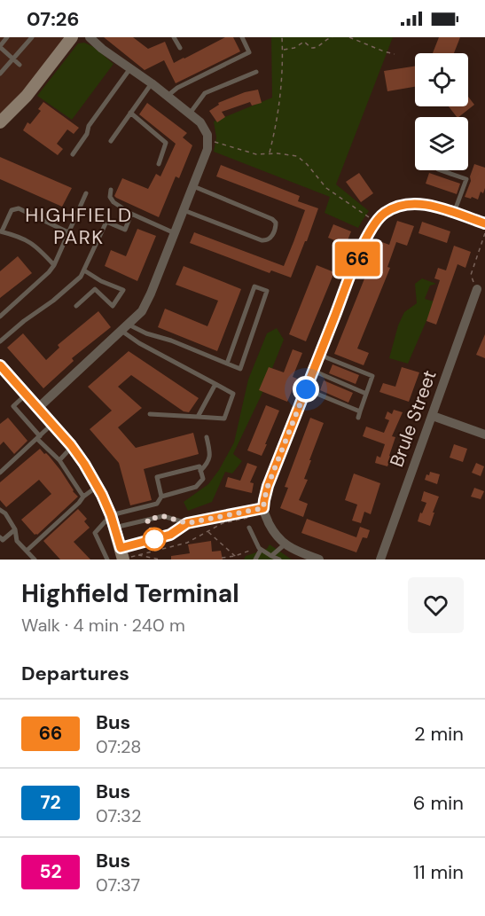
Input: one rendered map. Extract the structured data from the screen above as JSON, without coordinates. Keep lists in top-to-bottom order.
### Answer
{
  "streets": {
    "street": ["Brule Street"]
  },
  "districts": ["HIGHFIELD PARK"],
  "lines": ["bus line 66"],
  "page": {
    "status": "07:26",
    "on_map": "66",
    "heading": [
      ["Highfield Terminal", "Walk · 4 min · 240 m"],
      "Departures"
    ],
    "list": [
      {
        "mark": "66",
        "name": "Bus",
        "note": "07:28",
        "value": "2 min"
      },
      {
        "mark": "72",
        "name": "Bus",
        "note": "07:32",
        "value": "6 min"
      },
      {
        "mark": "52",
        "name": "Bus",
        "note": "07:37",
        "value": "11 min"
      }
    ]
  }
}
